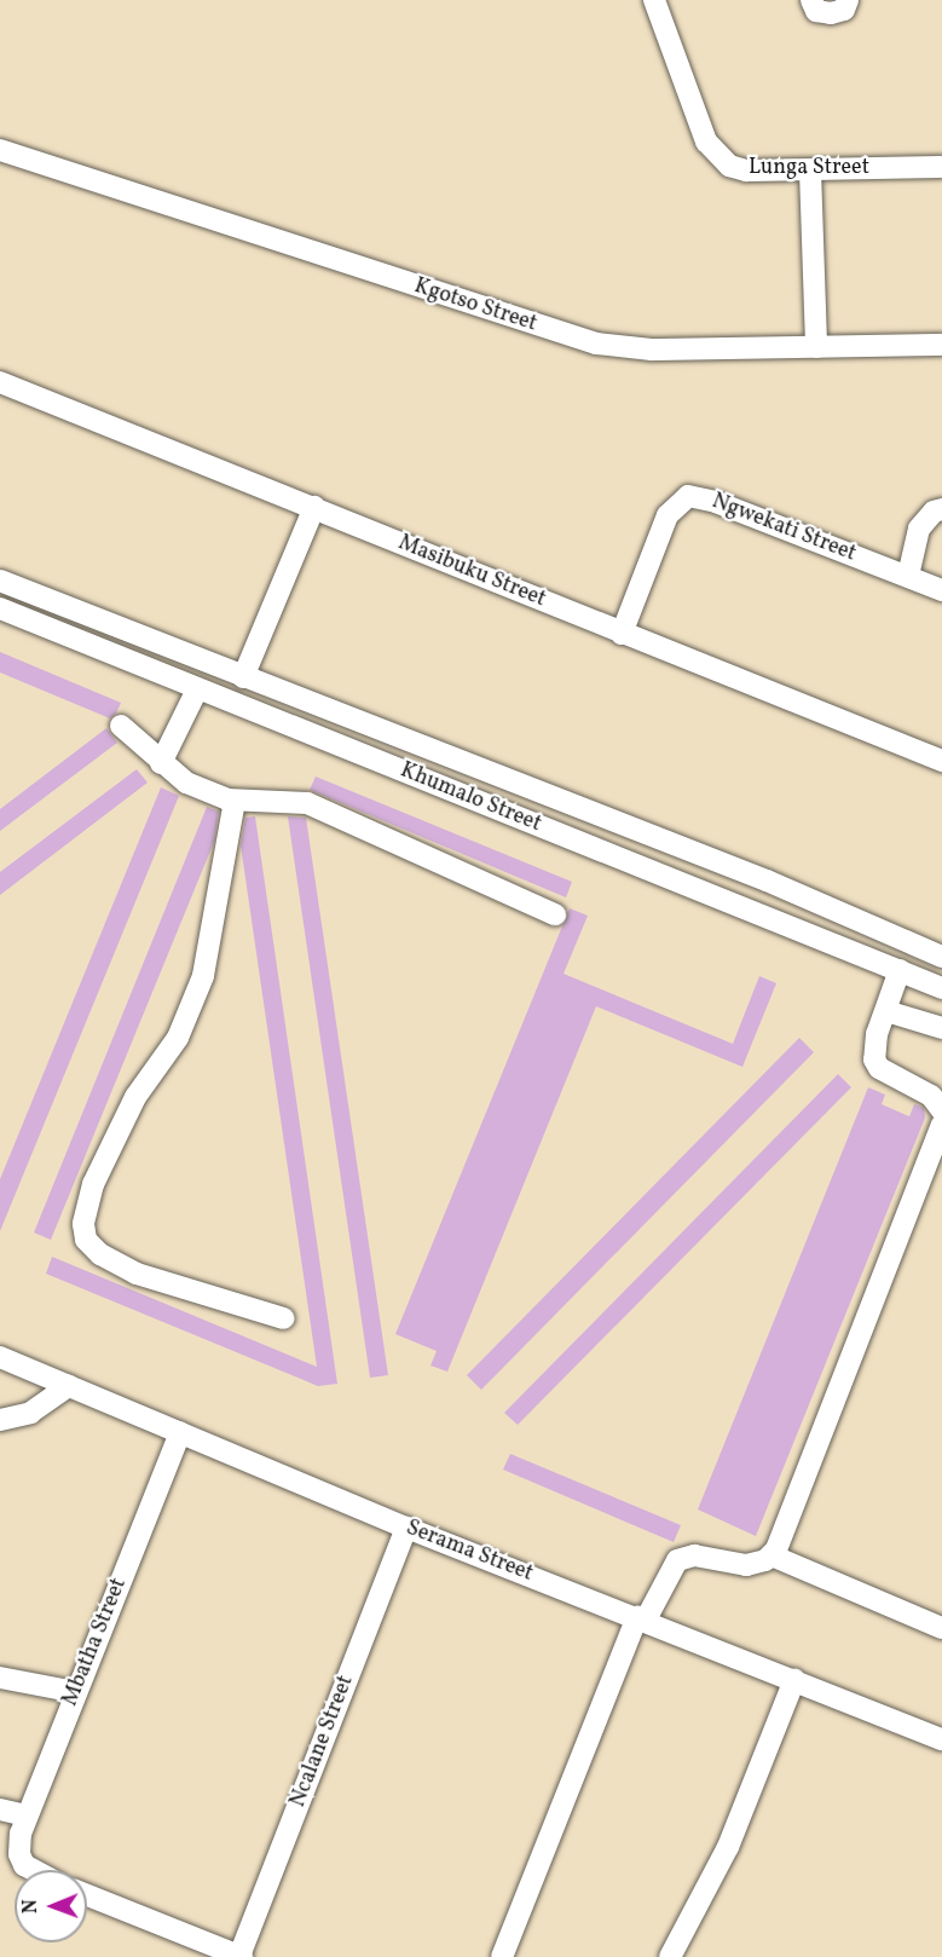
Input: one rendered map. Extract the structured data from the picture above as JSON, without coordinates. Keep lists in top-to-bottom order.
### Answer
{
  "streets": {
    "street": [
      "Lunga Street",
      "Kgotso Street",
      "Ngwekati Street",
      "Masibuku Street",
      "Khumalo Street",
      "Serama Street",
      "Mbatha Street",
      "Ncalane Street"
    ]
  },
  "crossings": [
    ["Ngwekati Street", "Masibuku Street"],
    ["Serama Street", "Mbatha Street"],
    ["Serama Street", "Ncalane Street"]
  ],
  "north": "left"
}
